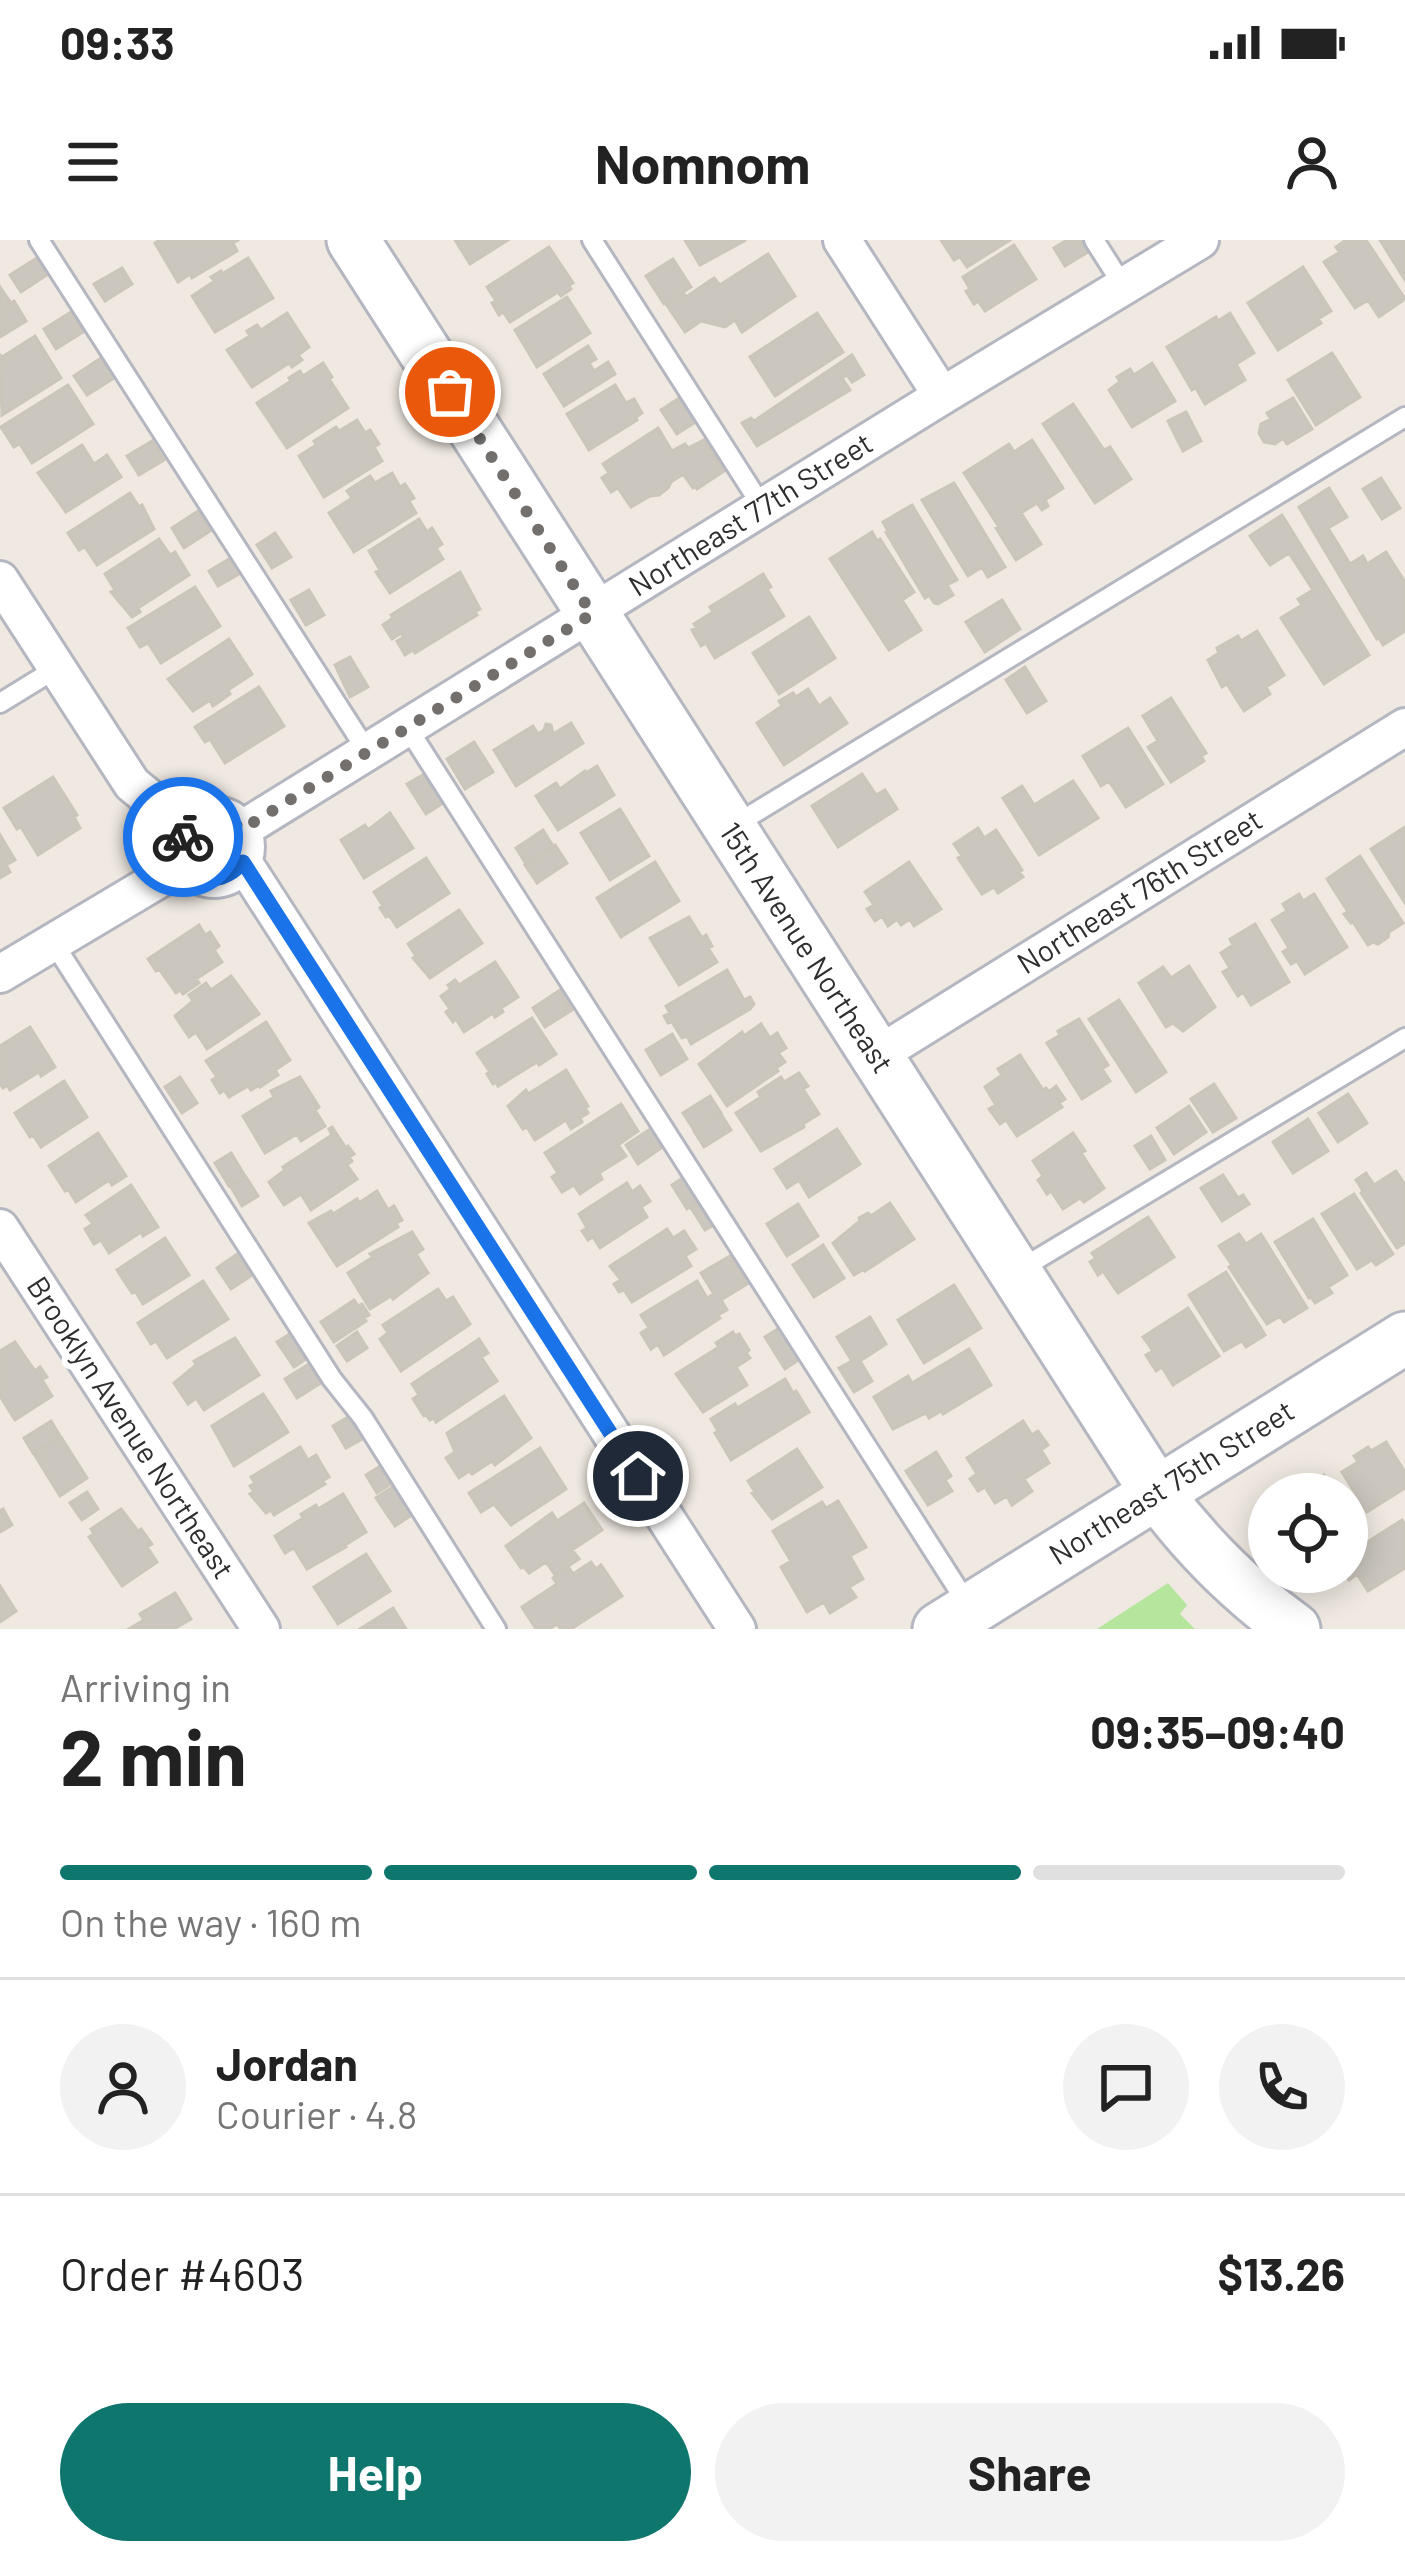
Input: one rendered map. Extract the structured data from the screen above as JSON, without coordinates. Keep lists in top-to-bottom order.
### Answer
{
  "streets": {
    "main road": ["15th Avenue Northeast", "Northeast 75th Street"],
    "street": ["Northeast 77th Street", "Northeast 76th Street", "Brooklyn Avenue Northeast"]
  },
  "crossings": [
    ["Northeast 77th Street", "15th Avenue Northeast"],
    ["Northeast 76th Street", "15th Avenue Northeast"],
    ["15th Avenue Northeast", "Northeast 75th Street"]
  ],
  "page": {
    "status": "09:33",
    "header": "Nomnom",
    "heading": ["2 min", "Arriving in", "09:35–09:40"],
    "panel": [
      "Jordan",
      "Courier · 4.8",
      "Order #4603",
      "$13.26"
    ],
    "bar": "On the way · 160 m",
    "buttons": ["Help", "Share"]
  }
}
